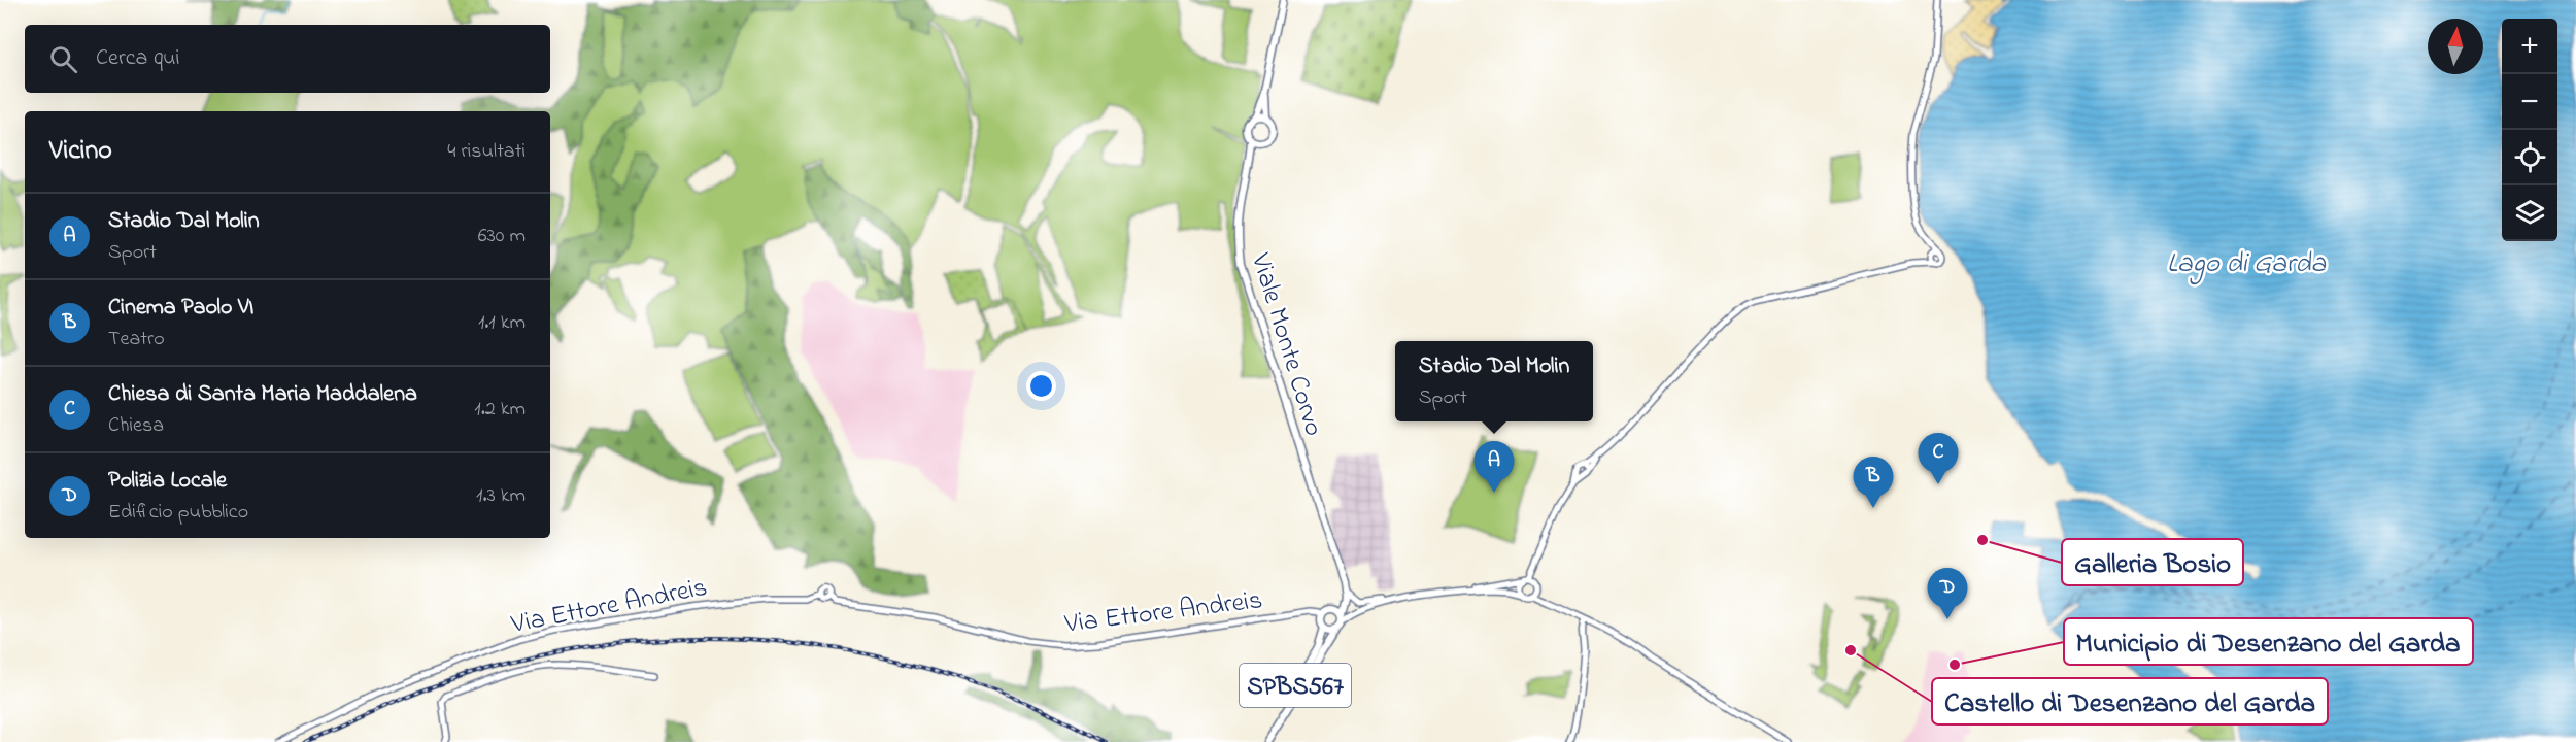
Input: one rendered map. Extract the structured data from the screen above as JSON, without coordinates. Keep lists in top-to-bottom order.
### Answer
{
  "streets": {
    "main road": ["Viale Monte Corvo", "SPBS567"],
    "street": ["Via Ettore Andreis"]
  },
  "crossings": [
    ["Via Ettore Andreis", "SPBS567"]
  ],
  "water": ["Lago di Garda"],
  "places": ["Galleria Bosio", "Castello di Desenzano del Garda", "Municipio di Desenzano del Garda"],
  "north": "top",
  "page": {
    "map_buttons": ["+", "−"],
    "search": "Cerca qui",
    "heading": ["Vicino", "4 risultati"],
    "list": [
      {
        "mark": "A",
        "name": "Stadio Dal Molin",
        "note": "Sport",
        "value": "630 m"
      },
      {
        "mark": "B",
        "name": "Cinema Paolo VI",
        "note": "Teatro",
        "value": "1.1 km"
      },
      {
        "mark": "C",
        "name": "Chiesa di Santa Maria Maddalena",
        "note": "Chiesa",
        "value": "1.2 km"
      },
      {
        "mark": "D",
        "name": "Polizia Locale",
        "note": "Edificio pubblico",
        "value": "1.3 km"
      }
    ],
    "popup": ["Stadio Dal Molin", "Sport"],
    "pins": [
      "C",
      "A",
      "B",
      "D"
    ]
  }
}
